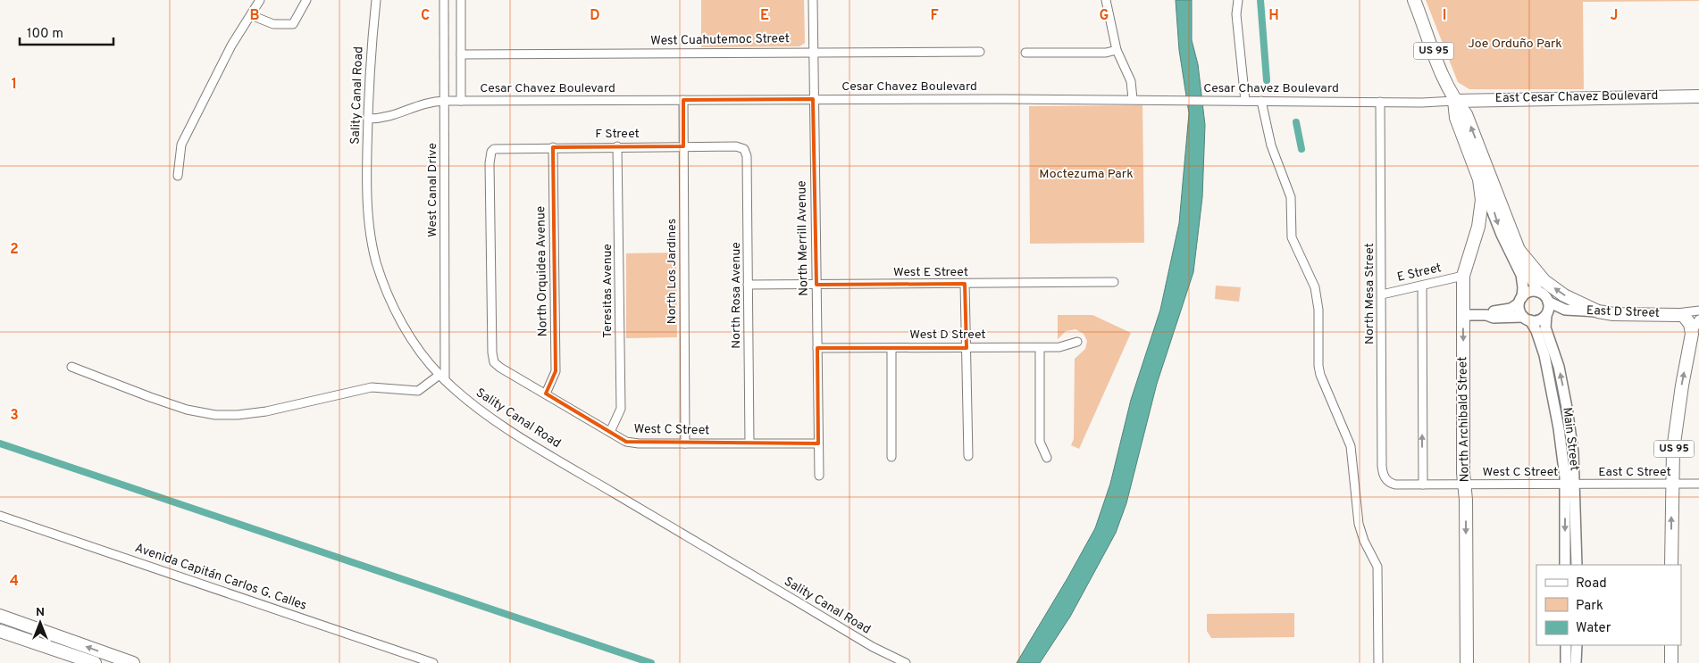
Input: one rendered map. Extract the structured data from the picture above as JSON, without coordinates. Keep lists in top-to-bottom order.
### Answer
{
  "streets": {
    "highway": [
      "US 95",
      "East Cesar Chavez Boulevard",
      "East D Street",
      "North Archibald Street"
    ],
    "main road": ["Main Street"],
    "street": [
      "West Cuahutemoc Street",
      "Cesar Chavez Boulevard",
      "Sality Canal Road",
      "F Street",
      "West Canal Drive",
      "North Merrill Avenue",
      "North Orquidea Avenue",
      "North Los Jardines",
      "West E Street",
      "E Street",
      "Teresitas Avenue",
      "North Mesa Street",
      "North Rosa Avenue",
      "West D Street",
      "West C Street",
      "East C Street",
      "Avenida Capitán Carlos G. Calles"
    ]
  },
  "crossings": [
    ["West Cuahutemoc Street", "North Merrill Avenue"],
    ["US 95", "Cesar Chavez Boulevard"],
    ["US 95", "East Cesar Chavez Boulevard"],
    ["US 95", "East D Street"],
    ["US 95", "North Archibald Street"],
    ["US 95", "Main Street"],
    ["US 95", "East C Street"],
    ["Cesar Chavez Boulevard", "Sality Canal Road"],
    ["Cesar Chavez Boulevard", "East Cesar Chavez Boulevard"],
    ["Cesar Chavez Boulevard", "West Canal Drive"],
    ["Cesar Chavez Boulevard", "North Merrill Avenue"],
    ["Cesar Chavez Boulevard", "North Los Jardines"],
    ["Cesar Chavez Boulevard", "North Mesa Street"],
    ["Sality Canal Road", "West Canal Drive"],
    ["F Street", "North Orquidea Avenue"],
    ["F Street", "North Los Jardines"],
    ["F Street", "Teresitas Avenue"],
    ["F Street", "North Rosa Avenue"],
    ["F Street", "West C Street"],
    ["North Merrill Avenue", "West E Street"],
    ["North Merrill Avenue", "West D Street"],
    ["North Merrill Avenue", "West C Street"],
    ["North Orquidea Avenue", "West C Street"],
    ["North Los Jardines", "West C Street"],
    ["West E Street", "North Rosa Avenue"],
    ["E Street", "North Mesa Street"],
    ["E Street", "North Archibald Street"],
    ["Teresitas Avenue", "West C Street"],
    ["North Mesa Street", "West C Street"],
    ["North Rosa Avenue", "West C Street"],
    ["East D Street", "Main Street"],
    ["North Archibald Street", "West C Street"],
    ["West C Street", "Main Street"],
    ["West C Street", "East C Street"],
    ["Main Street", "East C Street"]
  ],
  "one_way": ["North Archibald Street"],
  "parks": ["Joe Orduño Park", "Moctezuma Park"],
  "legend": ["Road", "Park", "Water"],
  "scale_bar": "100 m",
  "north": "top",
  "grid": {
    "columns": [
      "B",
      "C",
      "D",
      "E",
      "F",
      "G",
      "H",
      "I",
      "J"
    ],
    "rows": [
      "1",
      "2",
      "3",
      "4"
    ]
  }
}
